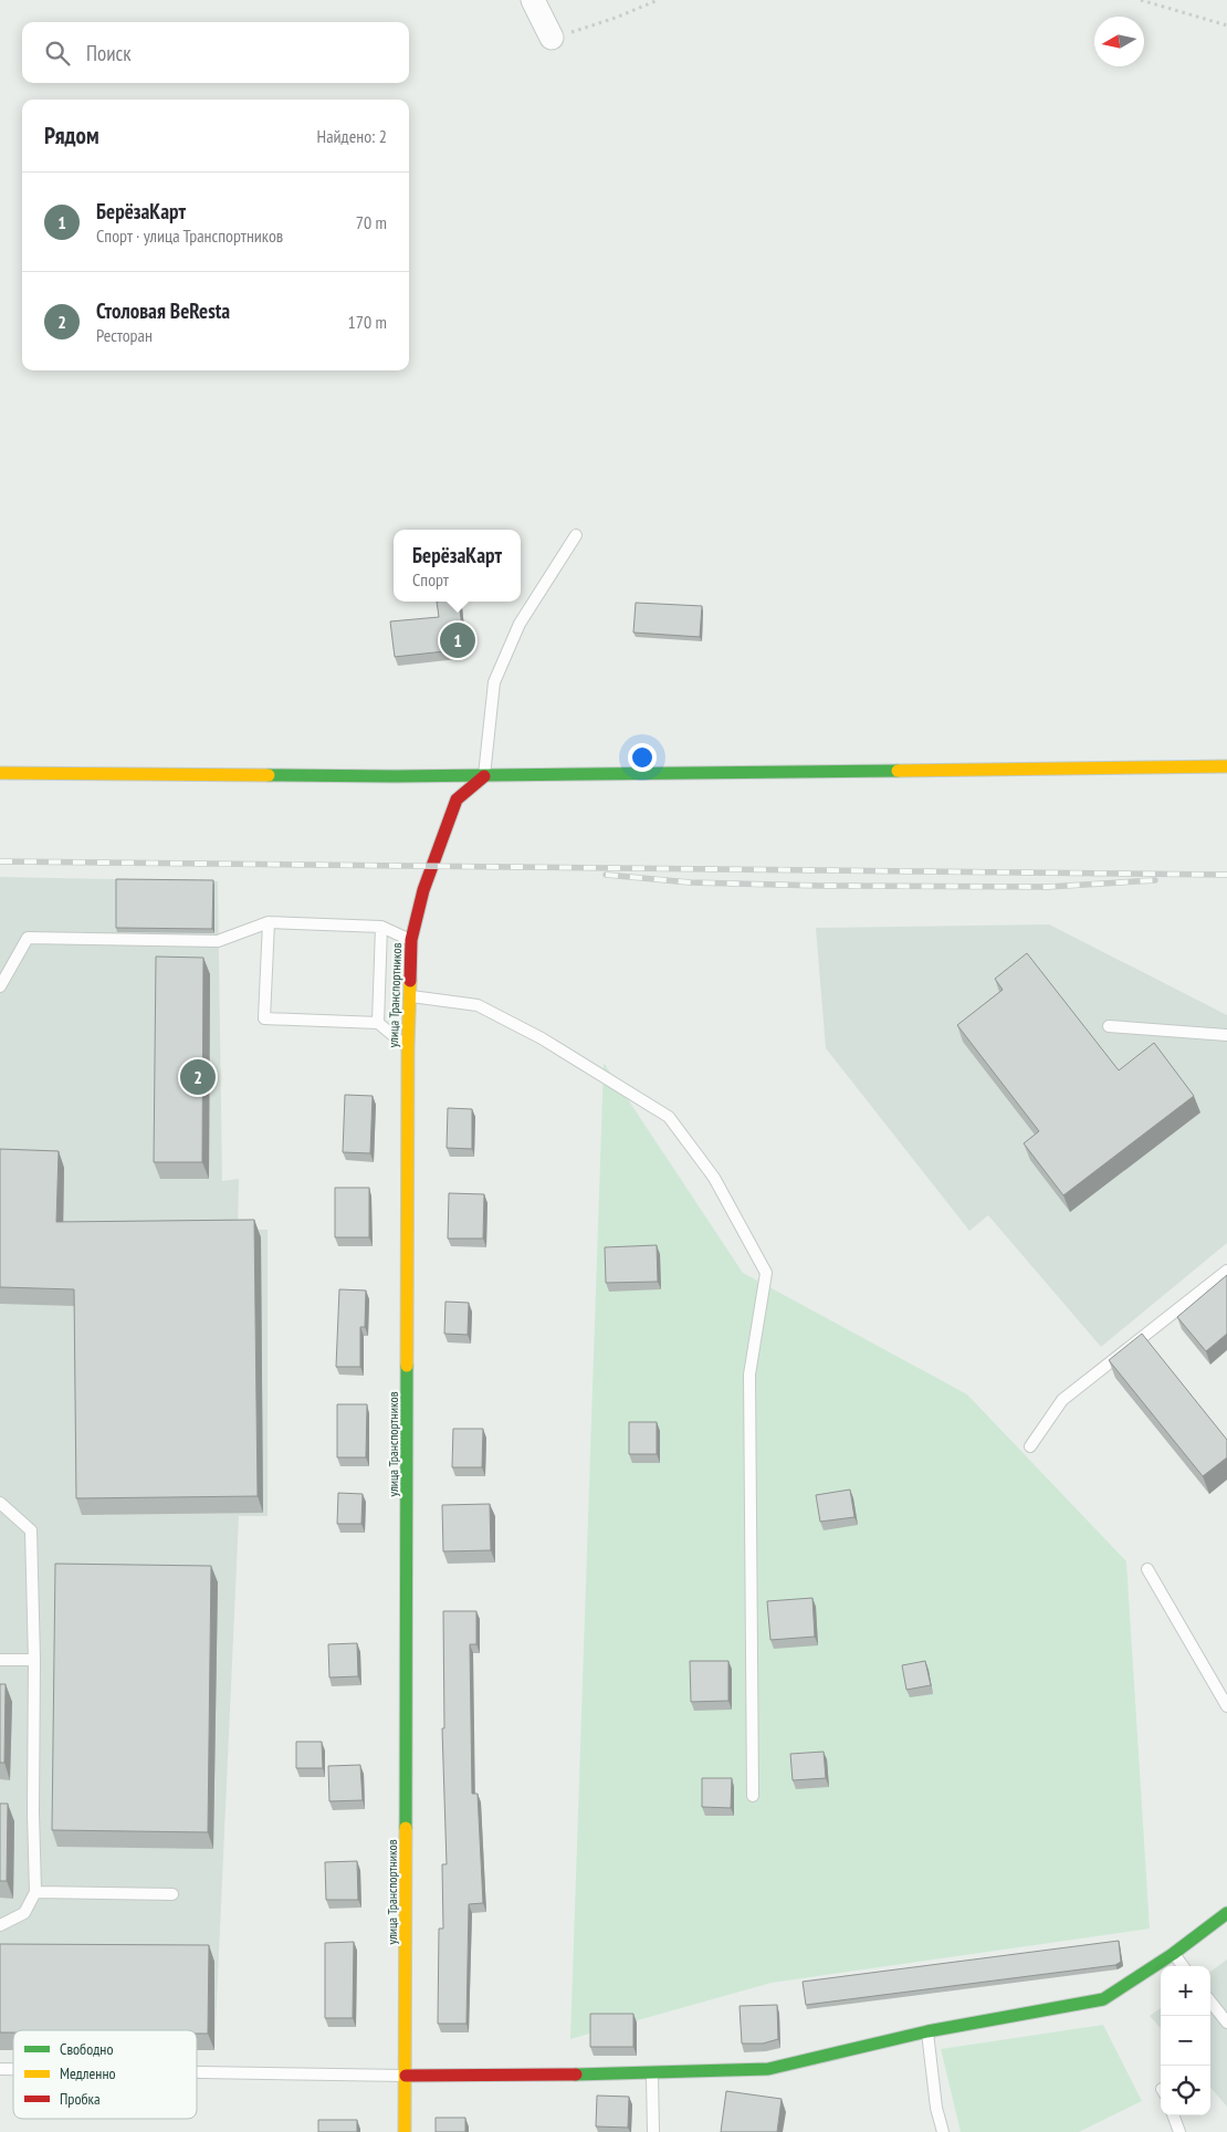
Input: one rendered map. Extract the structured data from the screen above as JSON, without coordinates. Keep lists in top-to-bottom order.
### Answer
{
  "streets": {
    "street": ["улица Транспортников"]
  },
  "legend": ["Свободно", "Медленно", "Пробка"],
  "north": "left",
  "page": {
    "search": "Поиск",
    "heading": ["Рядом", "Найдено: 2"],
    "list": [
      {
        "mark": "1",
        "name": "БерёзаКарт",
        "note": "Спорт · улица Транспортников",
        "value": "70 m"
      },
      {
        "mark": "2",
        "name": "Столовая BeResta",
        "note": "Ресторан",
        "value": "170 m"
      }
    ],
    "popup": ["БерёзаКарт", "Спорт"],
    "pins": ["1", "2"],
    "map_buttons": ["+", "−"]
  }
}
